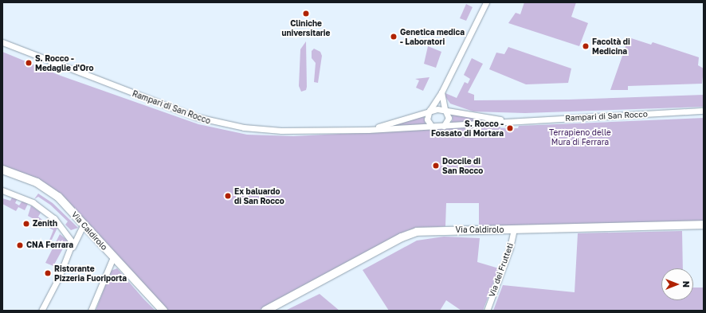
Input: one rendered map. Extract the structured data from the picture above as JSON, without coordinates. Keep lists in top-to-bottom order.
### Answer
{
  "streets": {
    "main road": ["Via Caldirolo"],
    "street": ["Rampari di San Rocco", "Via dei Frutteti"]
  },
  "crossings": [
    ["Via Caldirolo", "Via dei Frutteti"]
  ],
  "parks": ["Terrapieno delle Mura di Ferrara"],
  "places": [
    "Cliniche universitarie",
    "Genetica medica - Laboratori",
    "Facoltà di Medicina",
    "S. Rocco - Medaglie d'Oro",
    "S. Rocco - Fossato di Mortara",
    "Doccile di San Rocco",
    "Ex baluardo di San Rocco",
    "Zenith",
    "CNA Ferrara",
    "Ristorante Pizzeria Fuoriporta"
  ],
  "north": "right"
}
